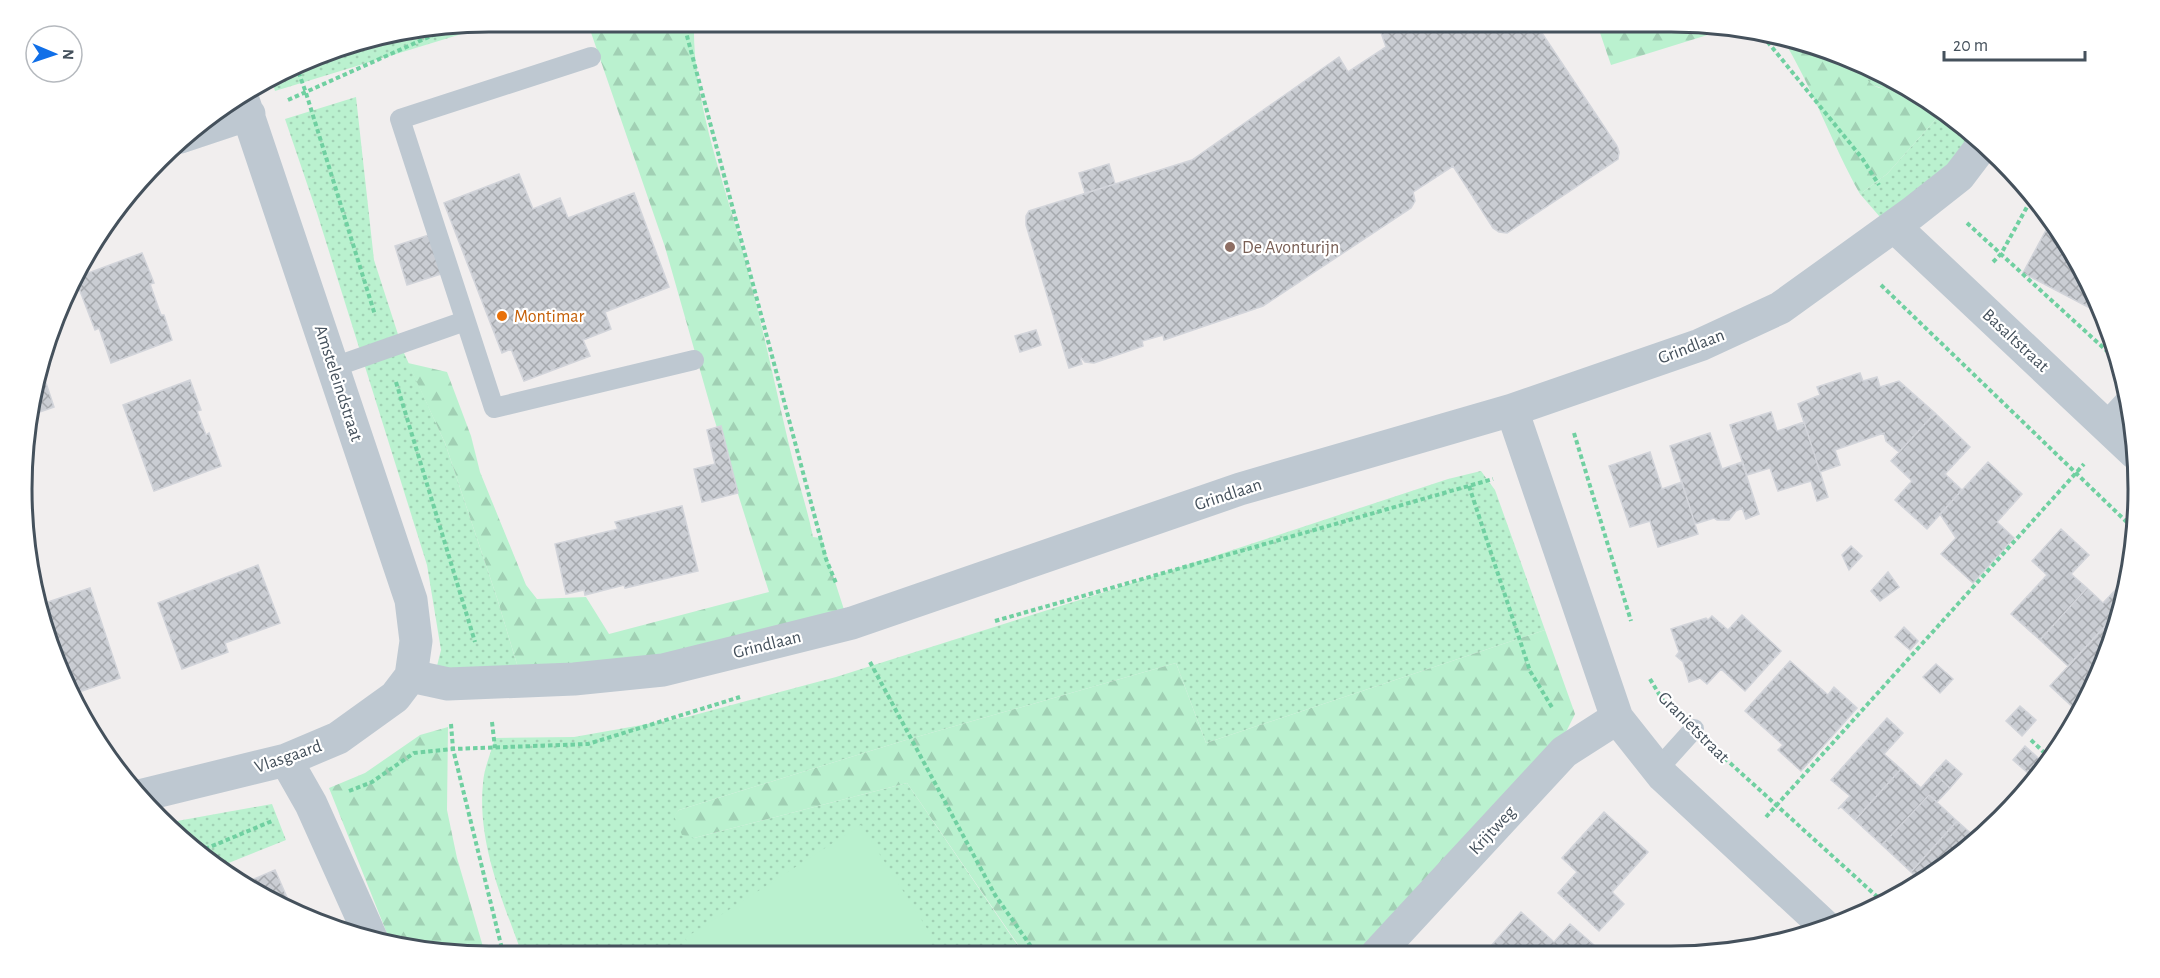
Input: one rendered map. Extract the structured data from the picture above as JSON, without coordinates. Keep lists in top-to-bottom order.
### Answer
{
  "streets": {
    "street": [
      "Basaltstraat",
      "Grindlaan",
      "Amsteleindstraat",
      "Vlasgaard",
      "Krijtweg"
    ],
    "path": ["Granietstraat"]
  },
  "crossings": [
    ["Basaltstraat", "Grindlaan"],
    ["Grindlaan", "Amsteleindstraat"],
    ["Grindlaan", "Vlasgaard"],
    ["Amsteleindstraat", "Vlasgaard"]
  ],
  "places": ["De Avonturijn", "Montimar"],
  "scale_bar": "20 m",
  "north": "right"
}
